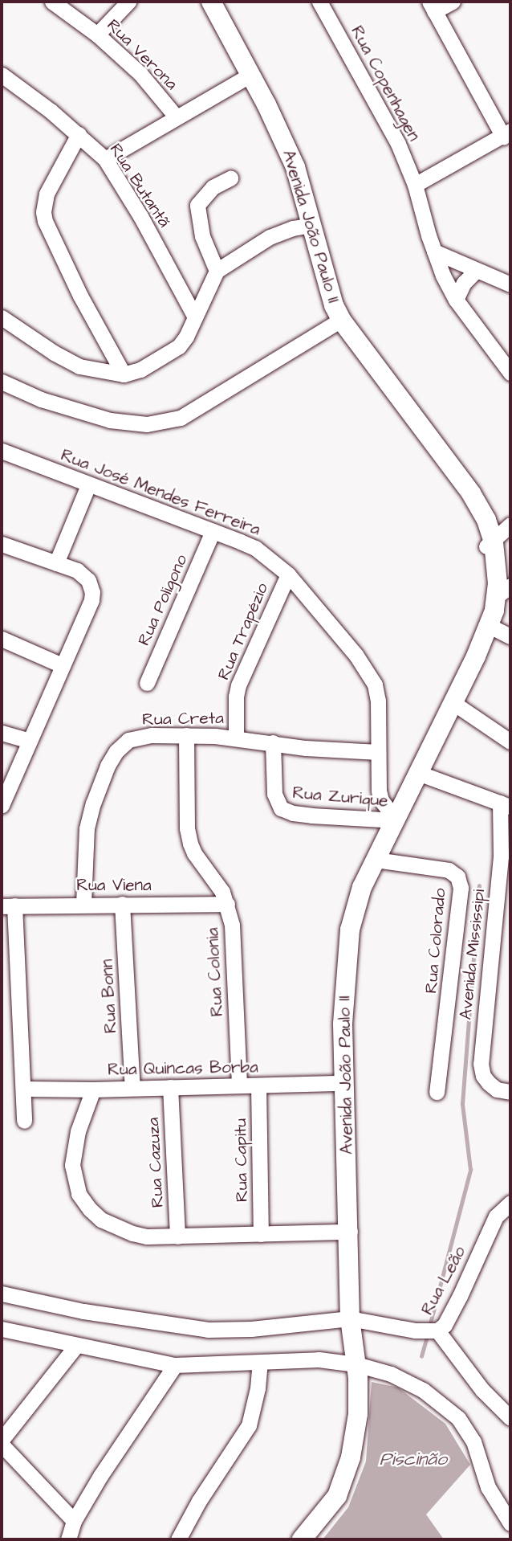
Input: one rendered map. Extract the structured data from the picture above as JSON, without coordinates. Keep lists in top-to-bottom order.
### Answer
{
  "streets": {
    "main road": ["Avenida João Paulo II"],
    "street": [
      "Rua Verona",
      "Rua Copenhagen",
      "Rua Butantã",
      "Rua José Mendes Ferreira",
      "Rua Poligono",
      "Rua Trapézio",
      "Rua Creta",
      "Rua Zurique",
      "Rua Viena",
      "Rua Colorado",
      "Avenida Mississipi",
      "Rua Colonia",
      "Rua Bonn",
      "Rua Quincas Borba",
      "Rua Capitu",
      "Rua Cazuza",
      "Rua Leão"
    ]
  },
  "crossings": [
    ["Avenida João Paulo II", "Rua José Mendes Ferreira"],
    ["Avenida João Paulo II", "Rua Zurique"],
    ["Avenida João Paulo II", "Rua Colorado"],
    ["Avenida João Paulo II", "Rua Quincas Borba"],
    ["Avenida João Paulo II", "Rua Leão"],
    ["Rua José Mendes Ferreira", "Rua Poligono"],
    ["Rua José Mendes Ferreira", "Rua Trapézio"],
    ["Rua José Mendes Ferreira", "Rua Creta"],
    ["Rua José Mendes Ferreira", "Rua Zurique"],
    ["Rua Trapézio", "Rua Creta"],
    ["Rua Creta", "Rua Zurique"],
    ["Rua Creta", "Rua Viena"],
    ["Rua Creta", "Rua Colonia"],
    ["Rua Viena", "Rua Colonia"],
    ["Rua Viena", "Rua Bonn"],
    ["Rua Colonia", "Rua Quincas Borba"],
    ["Rua Bonn", "Rua Quincas Borba"],
    ["Rua Quincas Borba", "Rua Capitu"],
    ["Rua Quincas Borba", "Rua Cazuza"]
  ],
  "water": ["Piscinão"]
}
